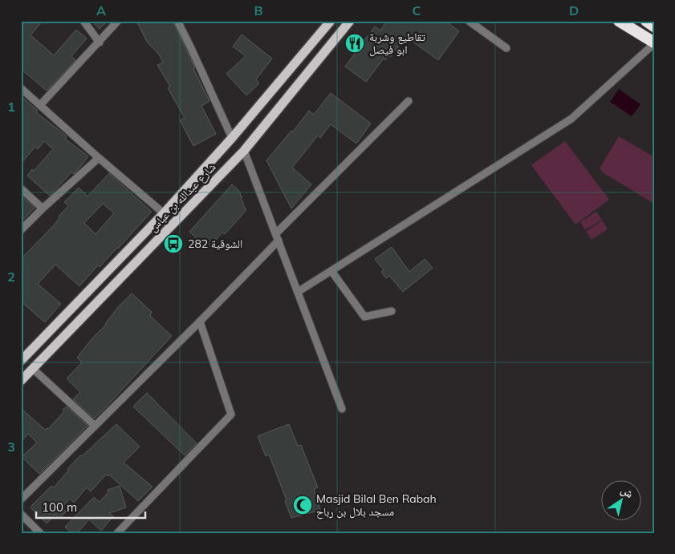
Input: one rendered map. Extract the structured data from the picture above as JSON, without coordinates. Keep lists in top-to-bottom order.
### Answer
{
  "streets": {
    "main road": ["شارع عبدالله بن عباس"]
  },
  "places": {
    "restaurant": ["تقاطيع وشربة ابو فيصل"],
    "bus stop": ["الشوقية 282"],
    "mosque": ["Masjid Bilal Ben Rabah مسجد بلال بن رباح"]
  },
  "scale_bar": "100 m",
  "north": "top right",
  "grid": {
    "columns": [
      "A",
      "B",
      "C",
      "D"
    ],
    "rows": ["1", "2", "3"]
  }
}
